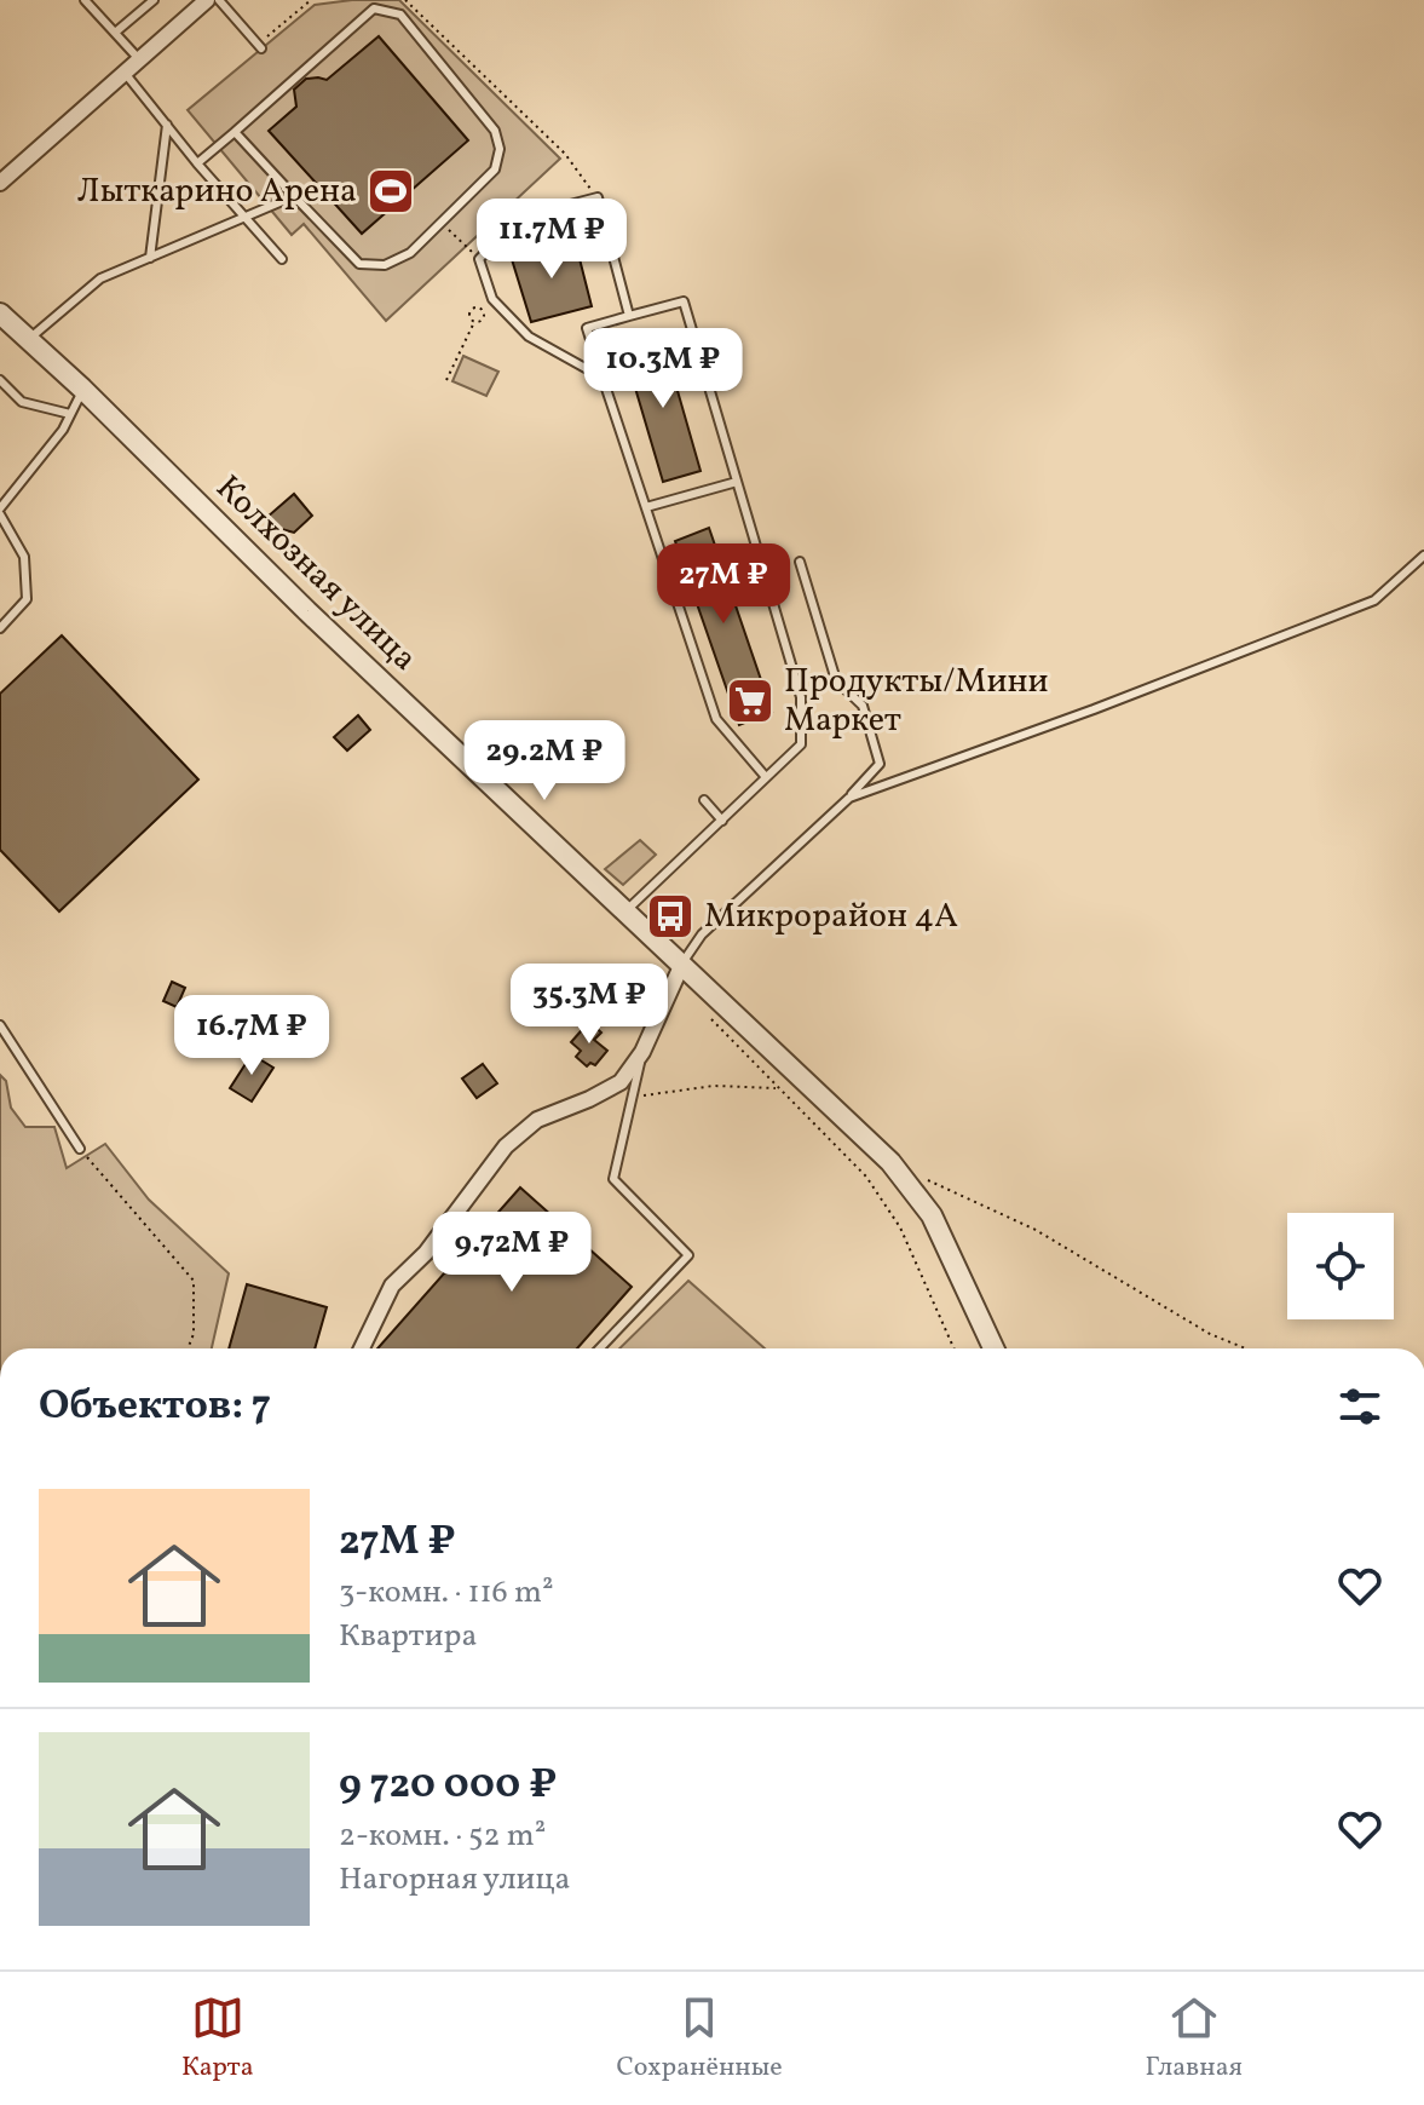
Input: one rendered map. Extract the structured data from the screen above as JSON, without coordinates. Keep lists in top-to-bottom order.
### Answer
{
  "streets": {
    "street": ["Колхозная улица"]
  },
  "places": {
    "sports": ["Лыткарино Арена"],
    "supermarket": ["Продукты/Мини Маркет"],
    "bus stop": ["Микрорайон 4А"]
  },
  "page": {
    "price": [
      "11.7M ₽",
      "10.3M ₽",
      "27M ₽",
      "29.2M ₽",
      "35.3M ₽",
      "16.7M ₽",
      "9.72M ₽"
    ],
    "heading": "Объектов: 7",
    "list": [
      {
        "name": "27M ₽",
        "note": "3-комн. · 116 m² · Квартира"
      },
      {
        "name": "9 720 000 ₽",
        "note": "2-комн. · 52 m² · Нагорная улица"
      }
    ],
    "tabs": ["Карта", "Сохранённые", "Главная"]
  }
}
